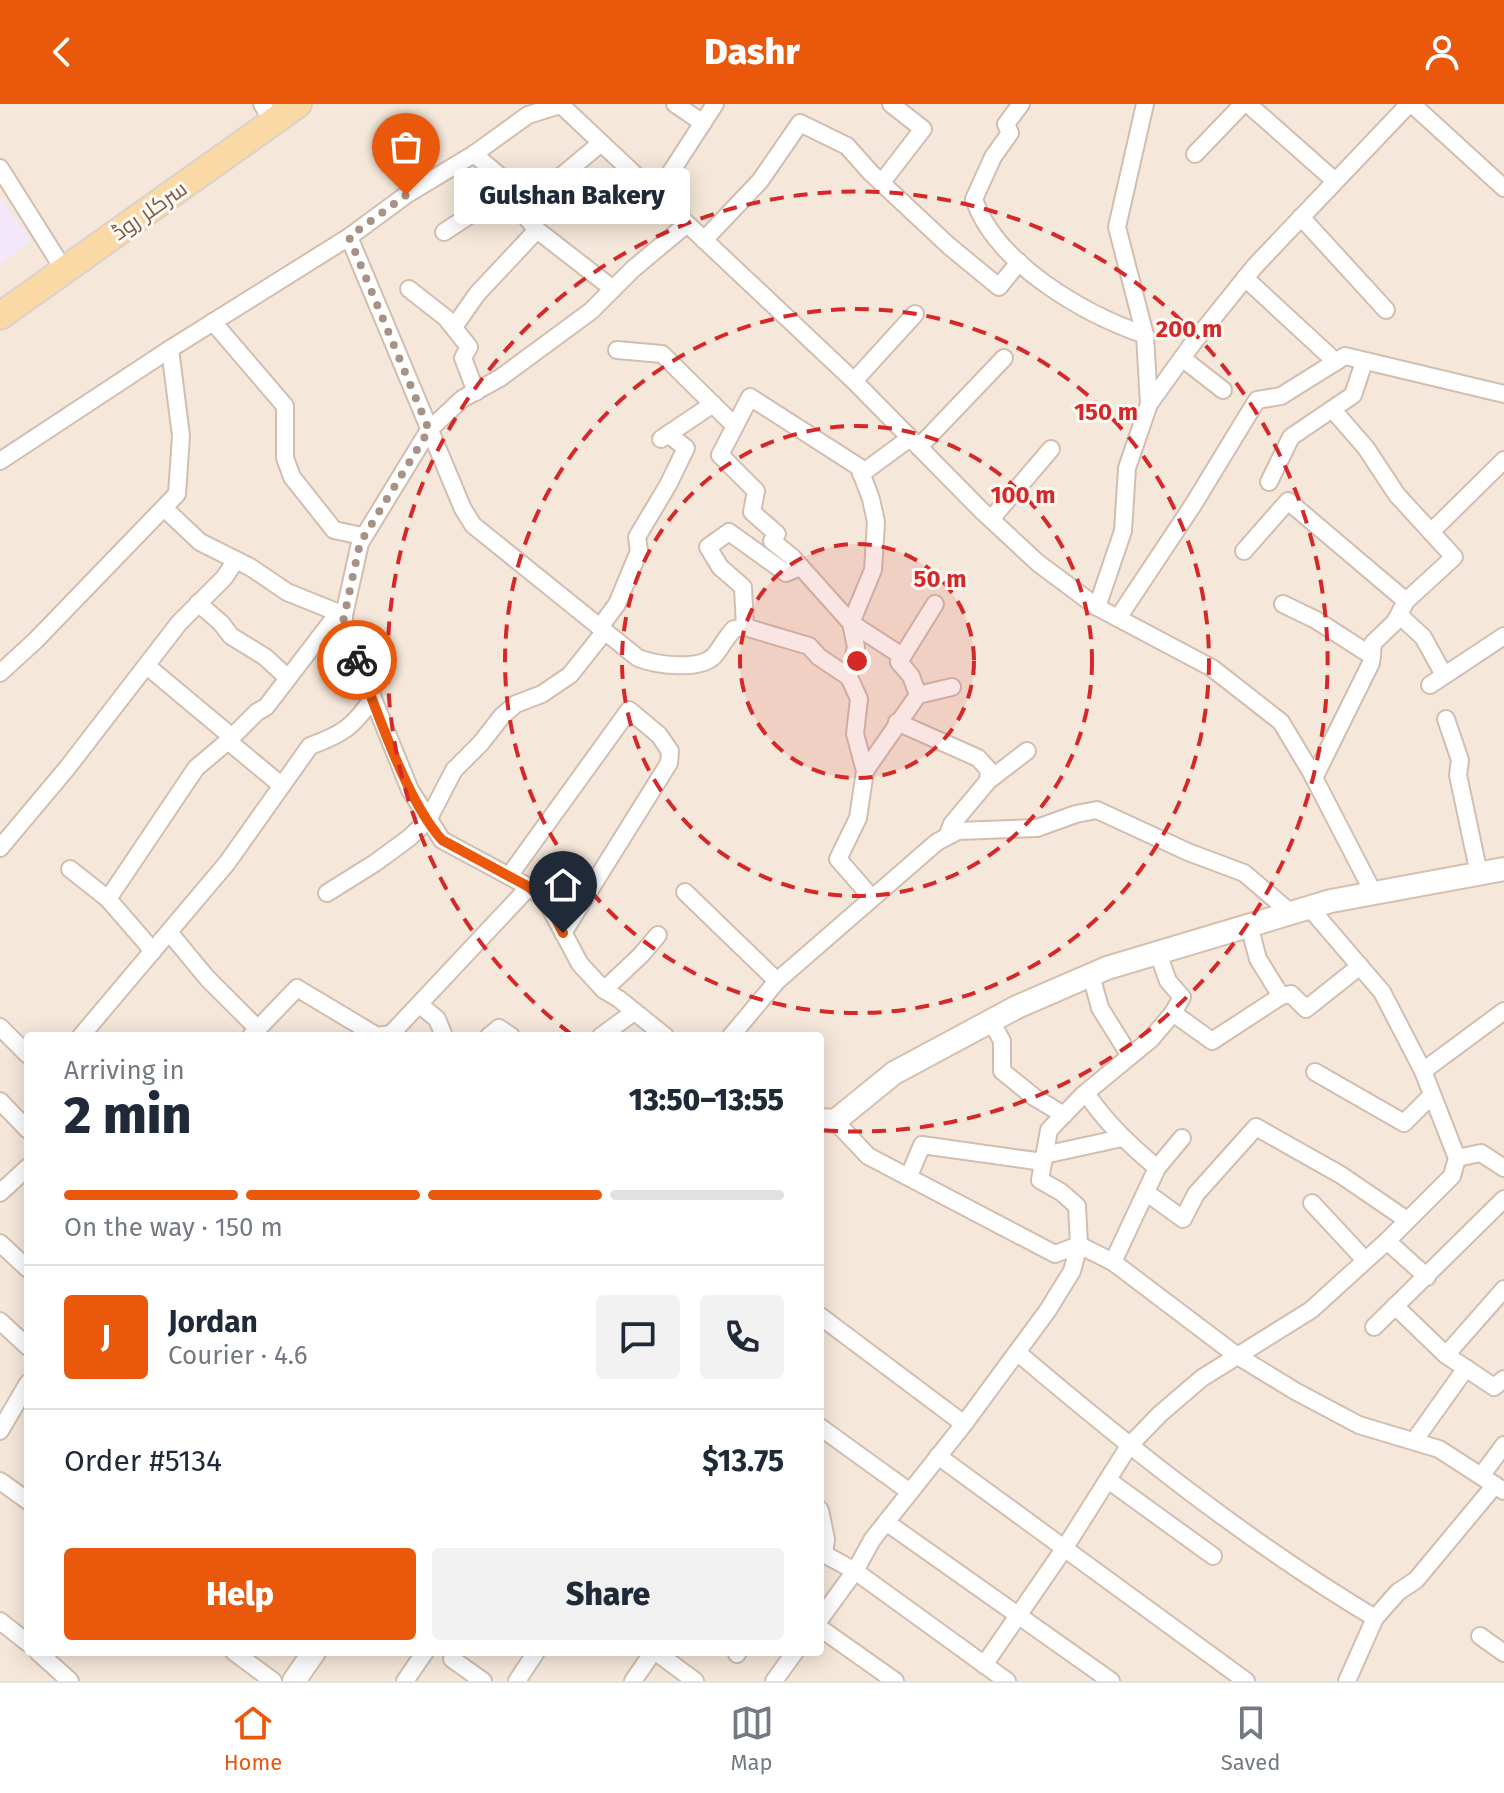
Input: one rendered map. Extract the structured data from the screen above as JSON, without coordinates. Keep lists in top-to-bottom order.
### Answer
{
  "streets": {
    "main road": ["سرکلر روڈ"]
  },
  "places": ["Gulshan Bakery"],
  "page": {
    "header": "Dashr",
    "bubble": "Gulshan Bakery",
    "heading": ["2 min", "Arriving in", "13:50–13:55"],
    "panel": [
      "Jordan",
      "Courier · 4.6",
      "Order #5134",
      "$13.75"
    ],
    "bar": "On the way · 150 m",
    "round": "J",
    "buttons": ["Help", "Share"],
    "tabs": ["Home", "Map", "Saved"]
  },
  "rings": [
    "200 m",
    "150 m",
    "100 m",
    "50 m"
  ]
}
